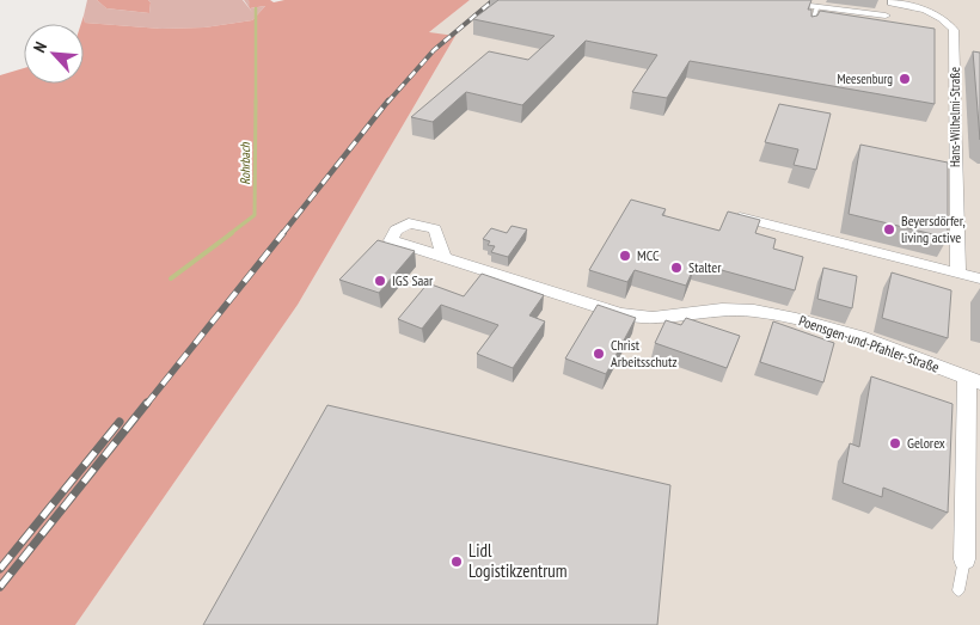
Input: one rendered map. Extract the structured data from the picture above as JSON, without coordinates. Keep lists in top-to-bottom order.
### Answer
{
  "streets": {
    "street": ["Hans-Wilhelmi-Straße", "Poensgen-und-Pfahler-Straße"]
  },
  "water": ["Rohrbach"],
  "places": [
    "Meesenburg",
    "Beyersdörfer, living active",
    "MCC",
    "Stalter",
    "IGS Saar",
    "Christ Arbeitsschutz",
    "Gelorex",
    "Lidl Logistikzentrum"
  ],
  "north": "top left"
}
